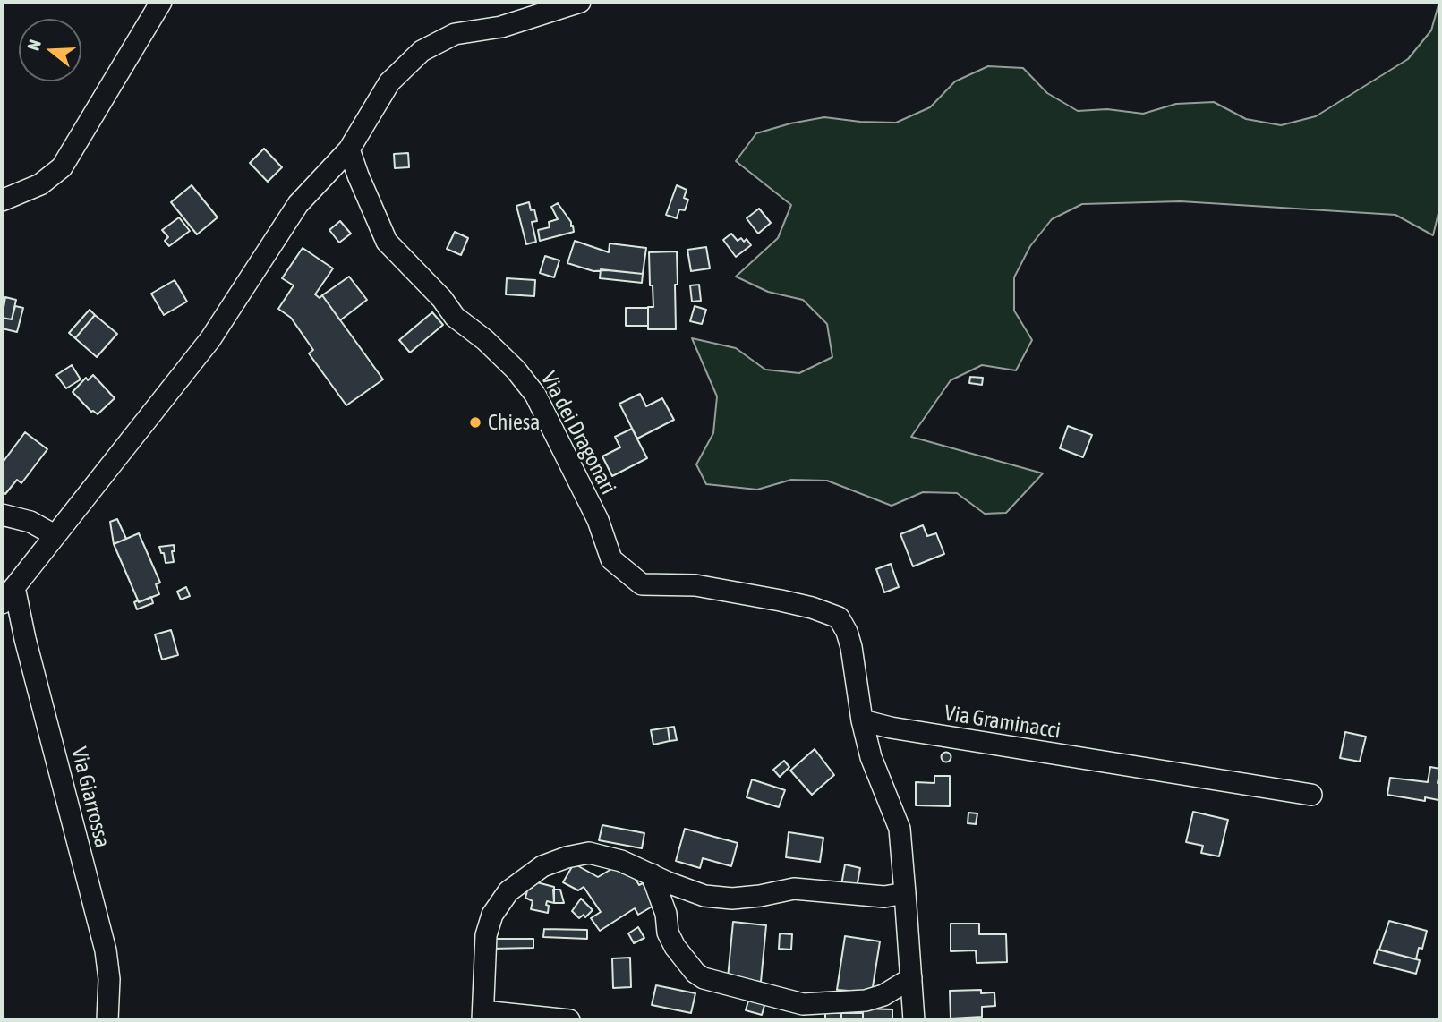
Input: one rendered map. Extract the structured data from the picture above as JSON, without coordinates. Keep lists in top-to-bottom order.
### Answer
{
  "streets": {
    "street": ["Via dei Dragonari", "Via Graminacci", "Via Giarrossa"]
  },
  "crossings": [
    ["Via dei Dragonari", "Via Graminacci"]
  ],
  "places": ["Chiesa"],
  "north": "left"
}
